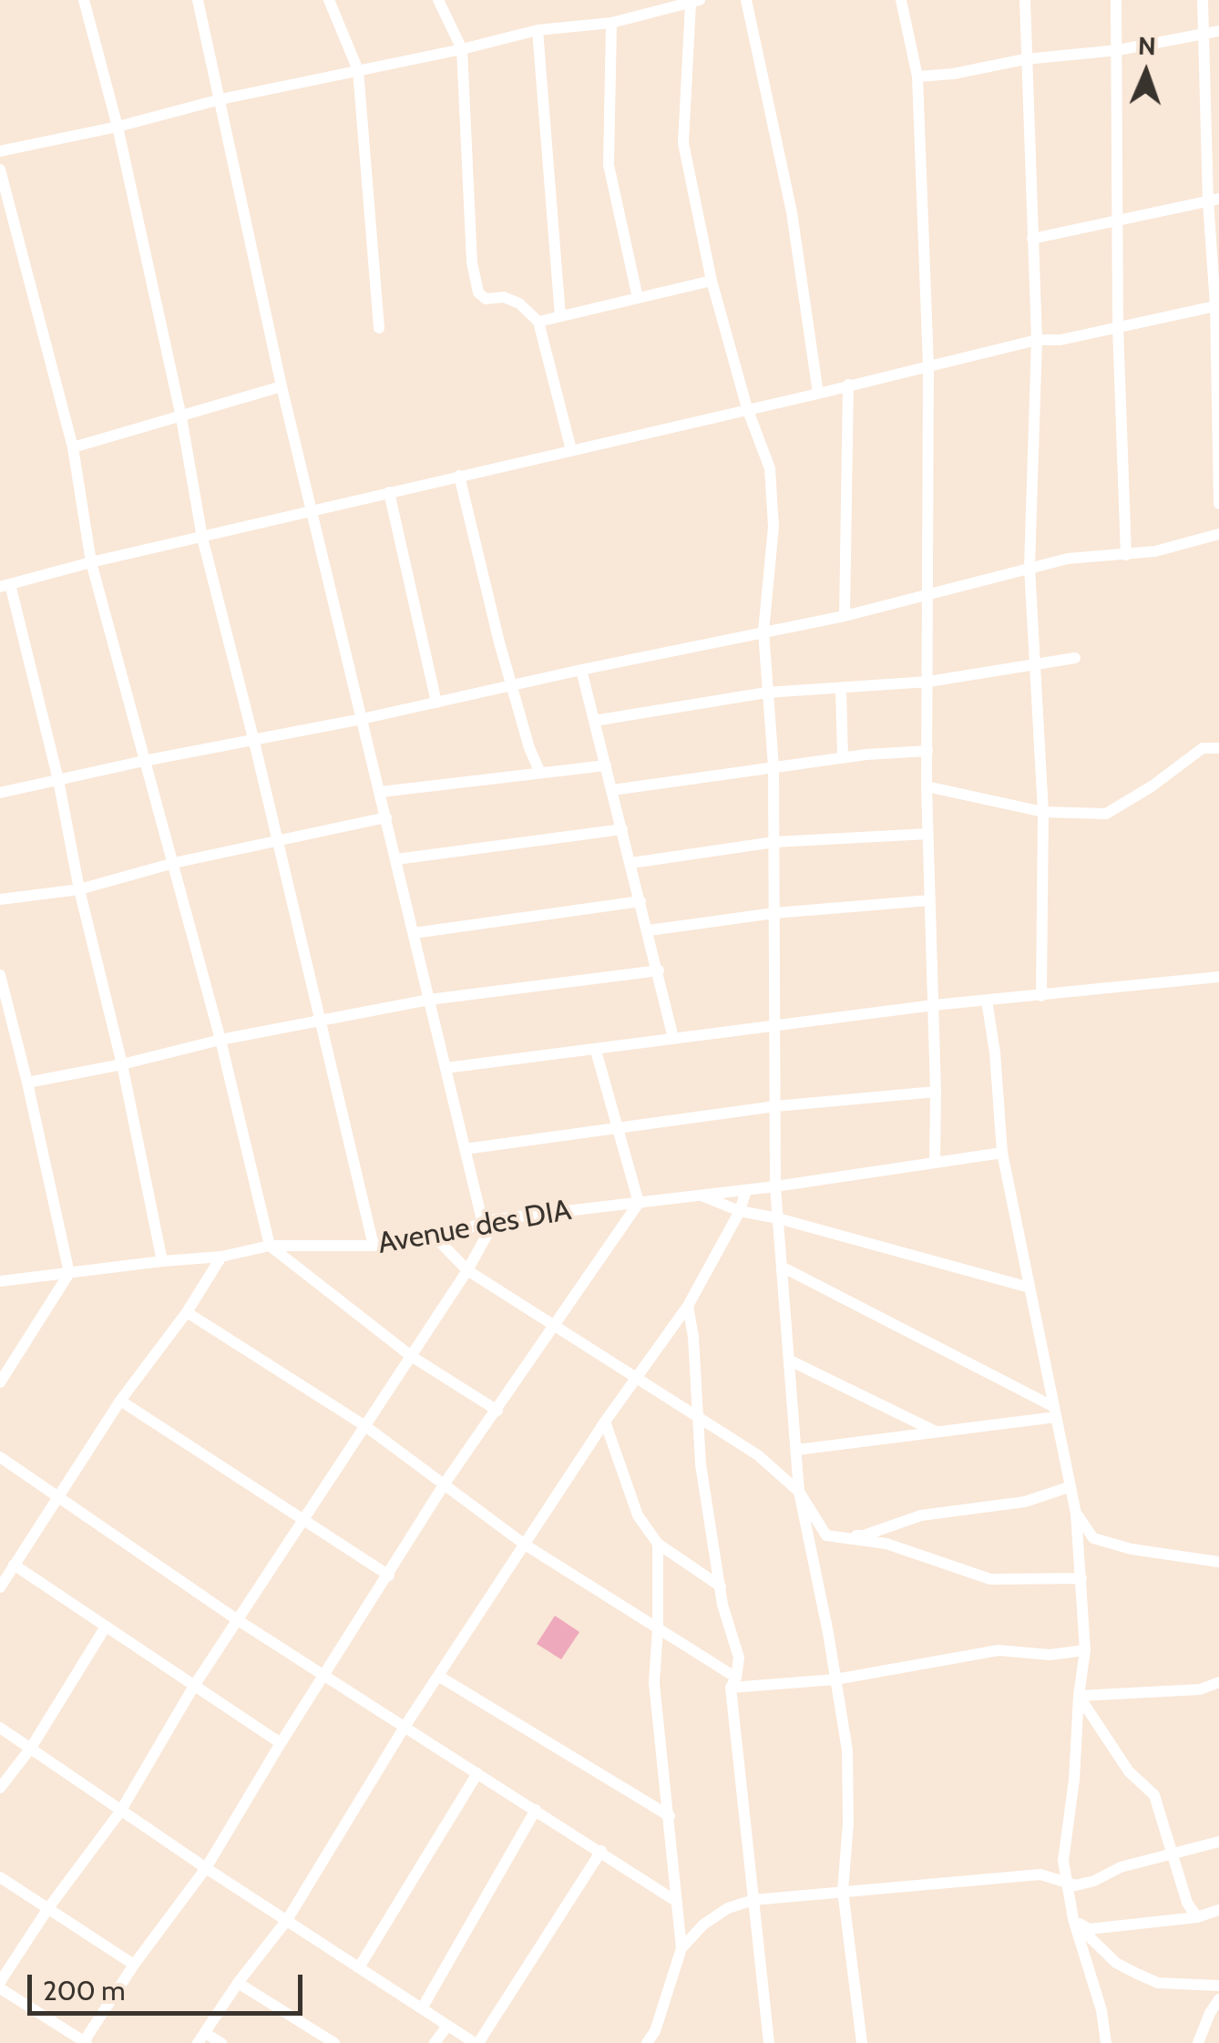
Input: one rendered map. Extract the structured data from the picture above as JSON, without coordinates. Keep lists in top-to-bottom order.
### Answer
{
  "streets": {
    "street": ["Avenue des DIA"]
  },
  "scale_bar": "200 m",
  "north": "top"
}
